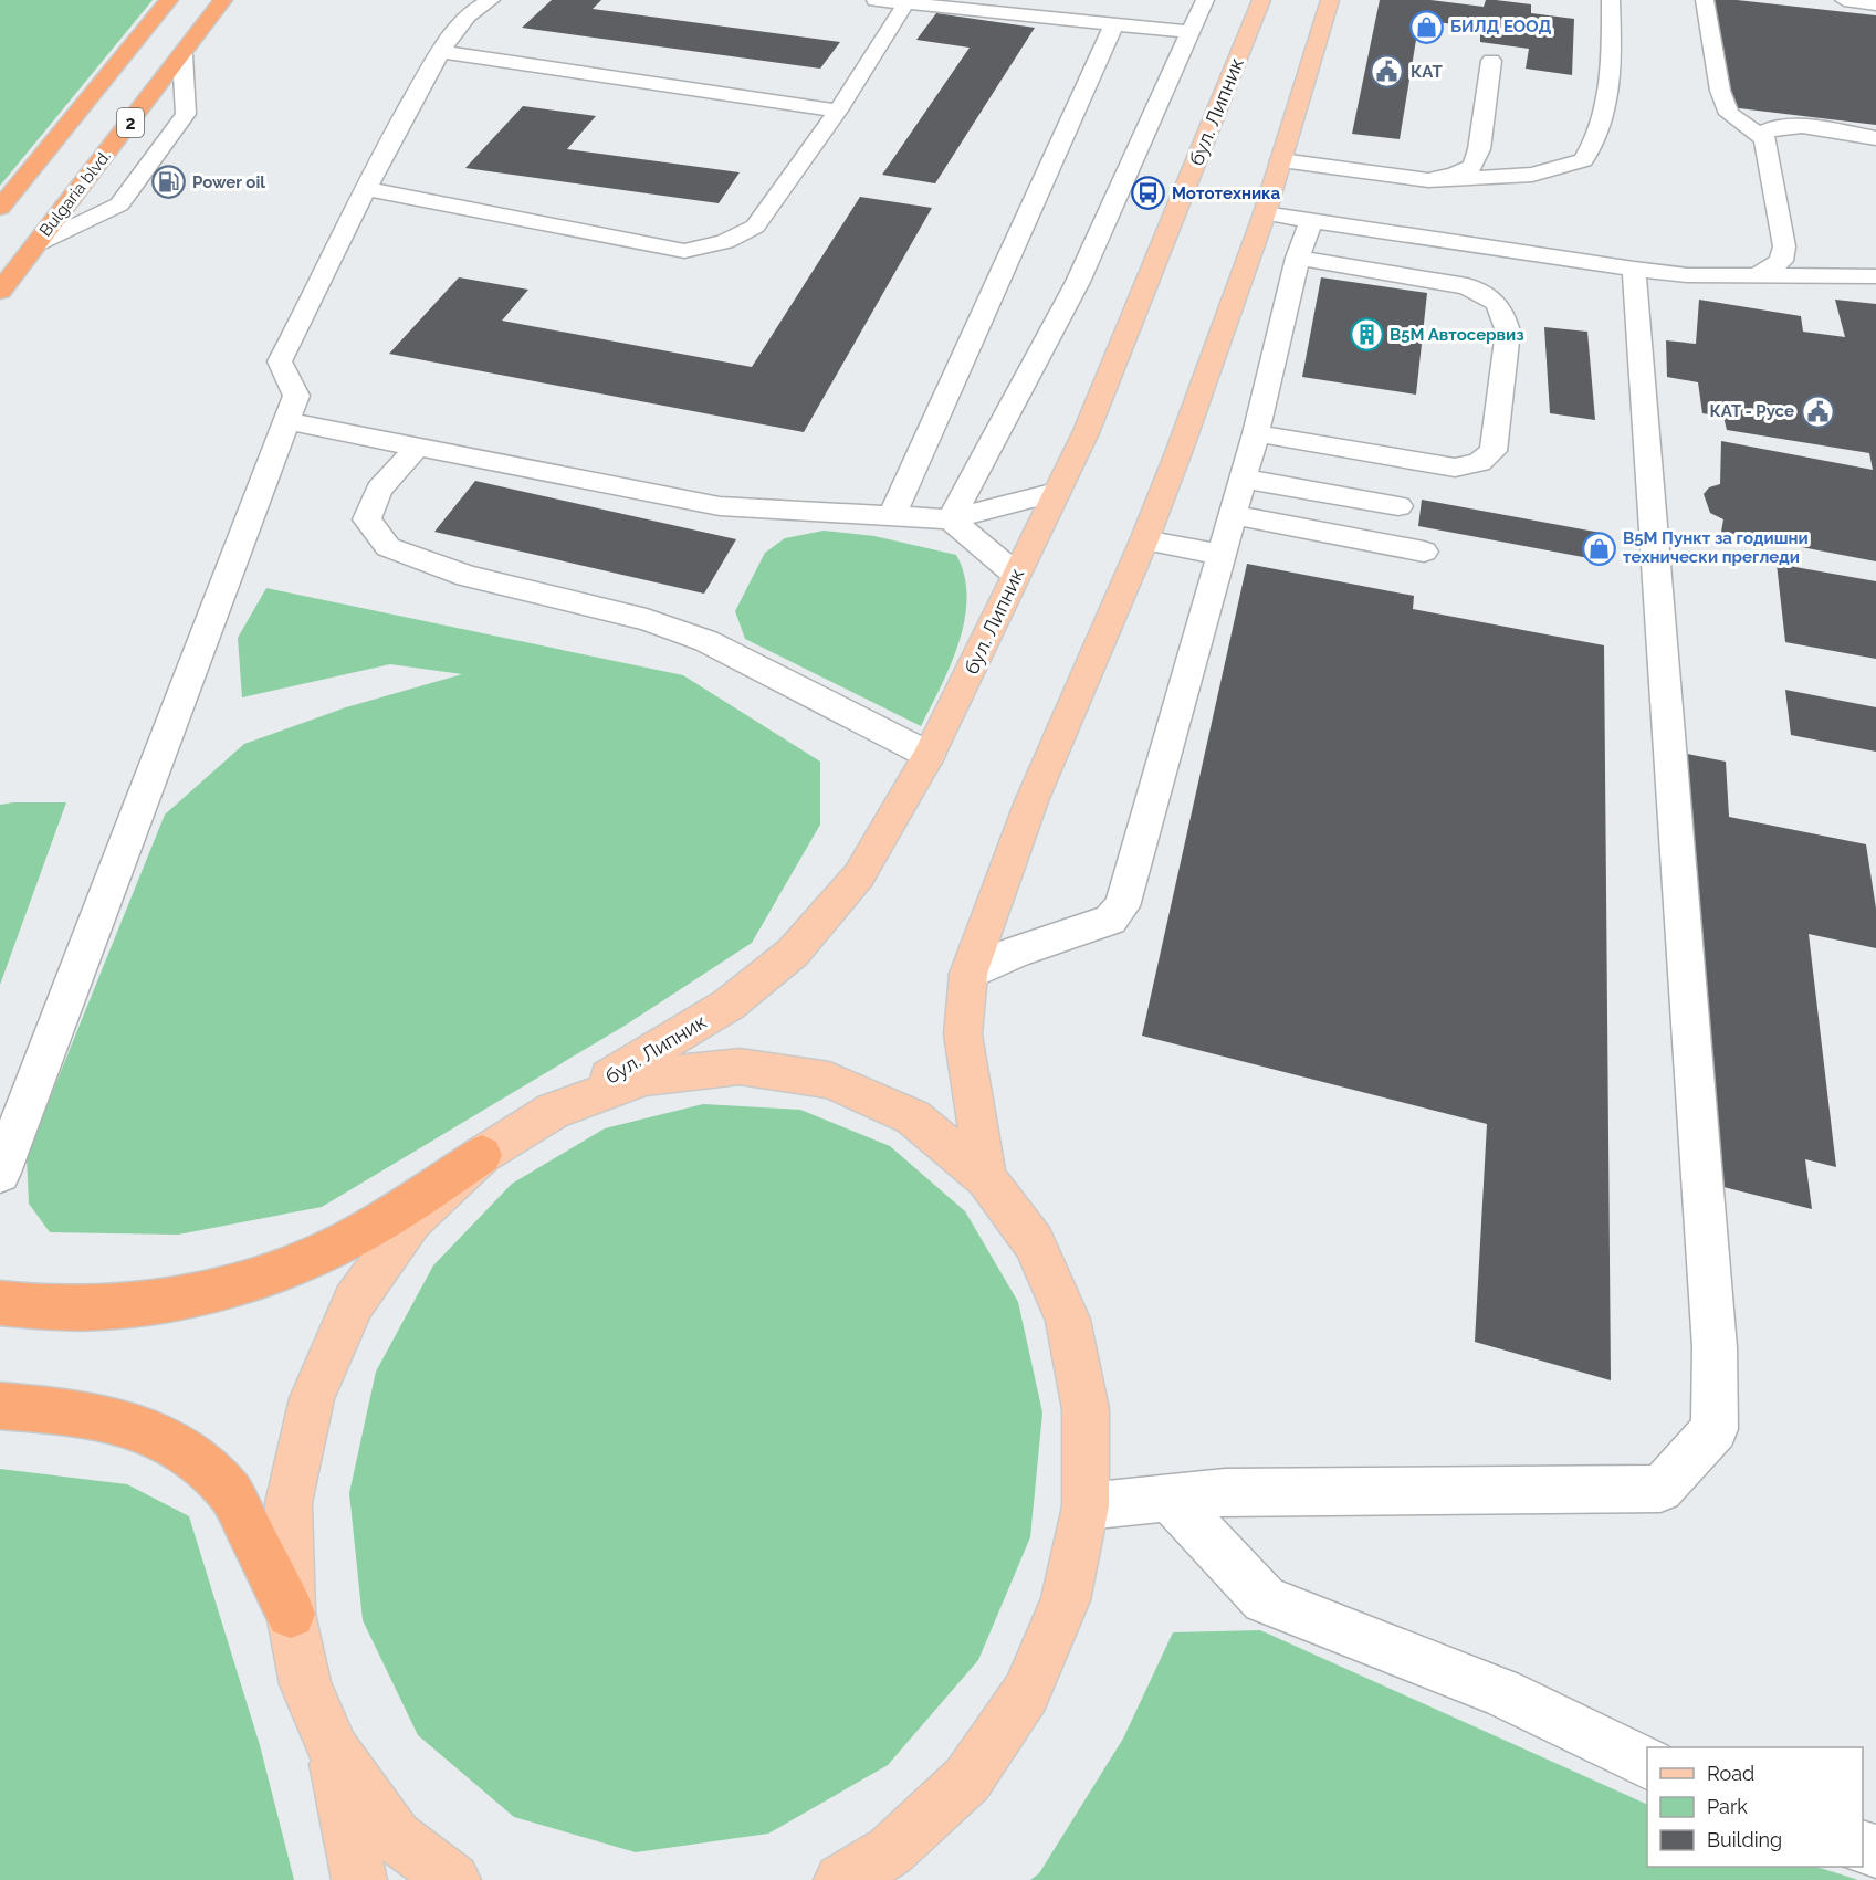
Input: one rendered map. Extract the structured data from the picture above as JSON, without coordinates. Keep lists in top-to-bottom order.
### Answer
{
  "streets": {
    "highway": ["2", "Bulgaria blvd."],
    "main road": ["бул. Липник"]
  },
  "places": {
    "shop": ["БИЛД ЕООД", "В5М Пункт за годишни технически прегледи"],
    "public building": ["КАТ", "КАТ - Русе"],
    "fuel station": ["Power oil"],
    "bus stop": ["Мототехника"],
    "building": ["В5М Автосервиз"]
  },
  "legend": ["Road", "Park", "Building"]
}
